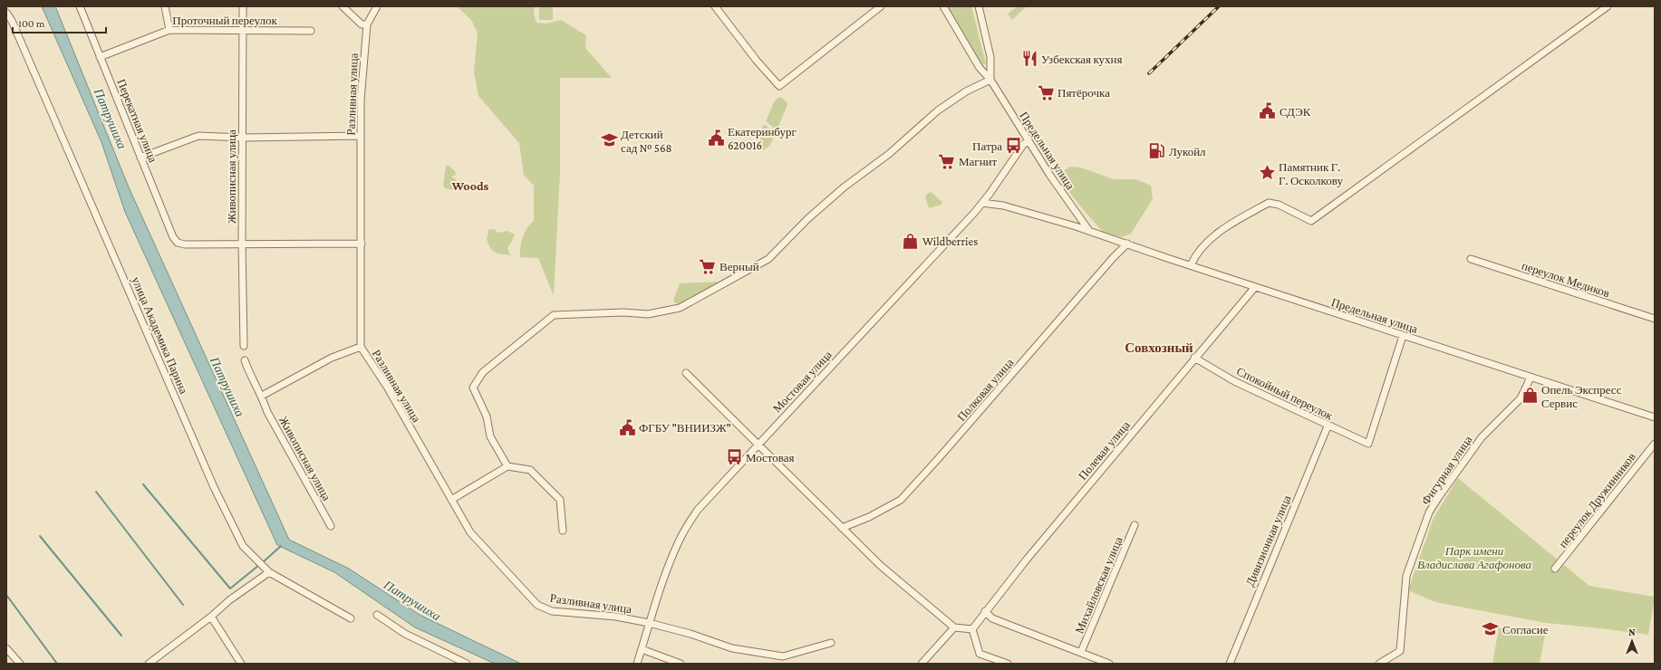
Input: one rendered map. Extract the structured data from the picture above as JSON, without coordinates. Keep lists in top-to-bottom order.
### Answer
{
  "streets": {
    "street": [
      "Проточный переулок",
      "Разливная улица",
      "Перекатная улица",
      "Предельная улица",
      "Живописная улица",
      "переулок Медиков",
      "улица Академика Парина",
      "Мостовая улица",
      "Полковая улица",
      "Спокойный переулок",
      "Полевая улица",
      "Фигурная улица",
      "переулок Дружинников",
      "Дивизионная улица",
      "Михайловская улица"
    ]
  },
  "crossings": [
    ["Проточный переулок", "Перекатная улица"],
    ["Проточный переулок", "Живописная улица"],
    ["Разливная улица", "Мостовая улица"],
    ["Перекатная улица", "Живописная улица"],
    ["Предельная улица", "Мостовая улица"],
    ["Предельная улица", "Полковая улица"],
    ["Предельная улица", "Спокойный переулок"],
    ["Предельная улица", "Полевая улица"],
    ["Предельная улица", "Фигурная улица"],
    ["Спокойный переулок", "Полевая улица"],
    ["Спокойный переулок", "Дивизионная улица"]
  ],
  "districts": ["Woods", "Совхозный"],
  "water": ["Патрушиха"],
  "parks": ["Парк имени Владислава Агафонова"],
  "places": {
    "restaurant": ["Узбекская кухня"],
    "supermarket": ["Пятёрочка", "Магнит", "Верный"],
    "public building": ["СДЭК", "Екатеринбург 620016", "ФГБУ \"ВНИИЗЖ\""],
    "school or university": ["Детский сад № 568", "Согласие"],
    "bus stop": ["Патра", "Мостовая"],
    "fuel station": ["Лукойл"],
    "place": ["Памятник Г. Г. Осколкову"],
    "shop": ["Wildberries", "Опель Экспресс Сервис"]
  },
  "scale_bar": "100 m",
  "north": "top"
}
